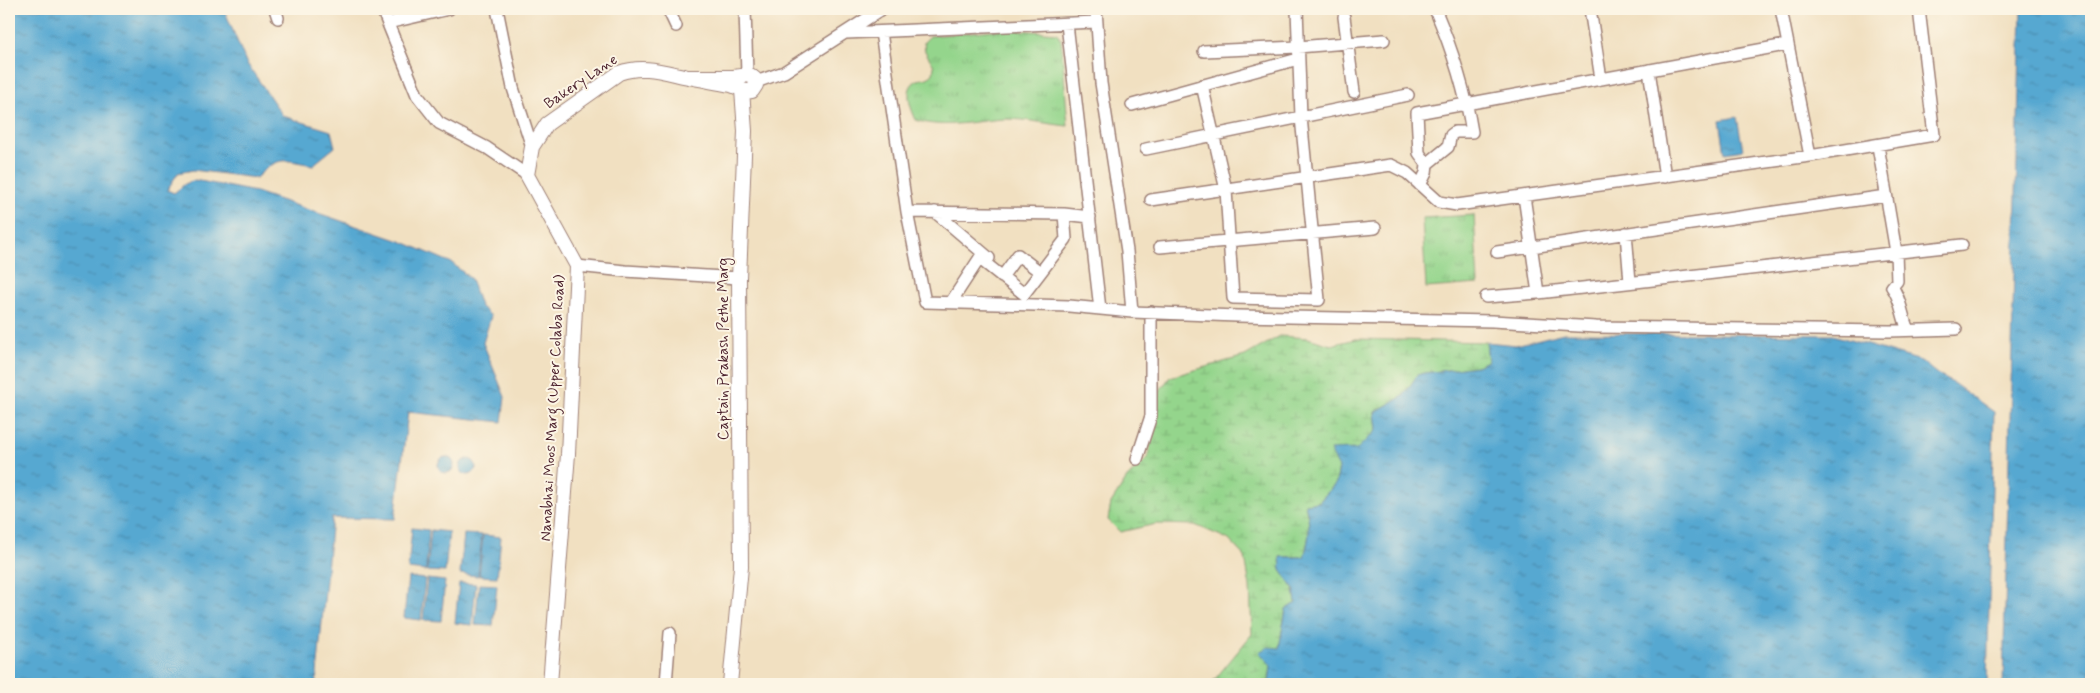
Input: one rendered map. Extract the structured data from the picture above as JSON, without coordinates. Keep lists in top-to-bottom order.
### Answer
{
  "streets": {
    "main road": ["Bakery Lane", "Captain Prakash Pethe Marg", "Nanabhai Moos Marg (Upper Colaba Road)"]
  },
  "crossings": [
    ["Bakery Lane", "Captain Prakash Pethe Marg"]
  ]
}
